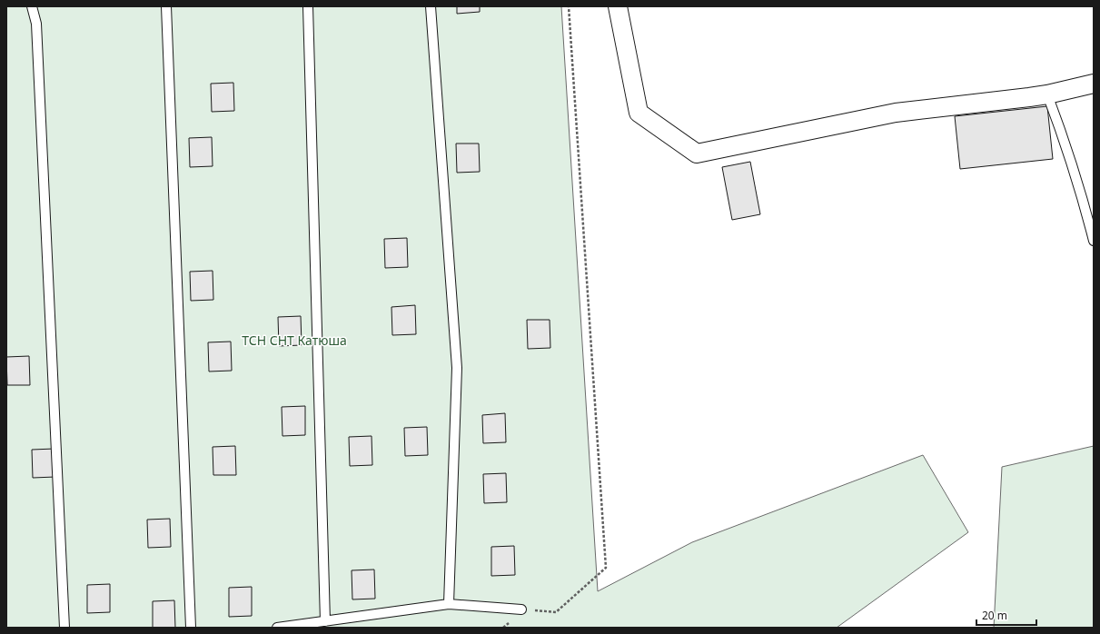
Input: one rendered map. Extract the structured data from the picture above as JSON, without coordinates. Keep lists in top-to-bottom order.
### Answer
{
  "parks": ["ТСН СНТ Катюша"],
  "scale_bar": "20 m"
}
